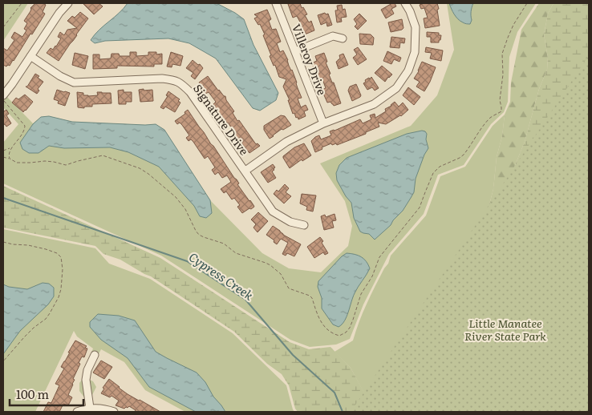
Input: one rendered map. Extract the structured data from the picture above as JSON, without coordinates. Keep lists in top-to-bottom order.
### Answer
{
  "streets": {
    "street": ["Villeroy Drive", "Signature Drive"]
  },
  "water": ["Cypress Creek"],
  "parks": ["Little Manatee River State Park"],
  "scale_bar": "100 m"
}
